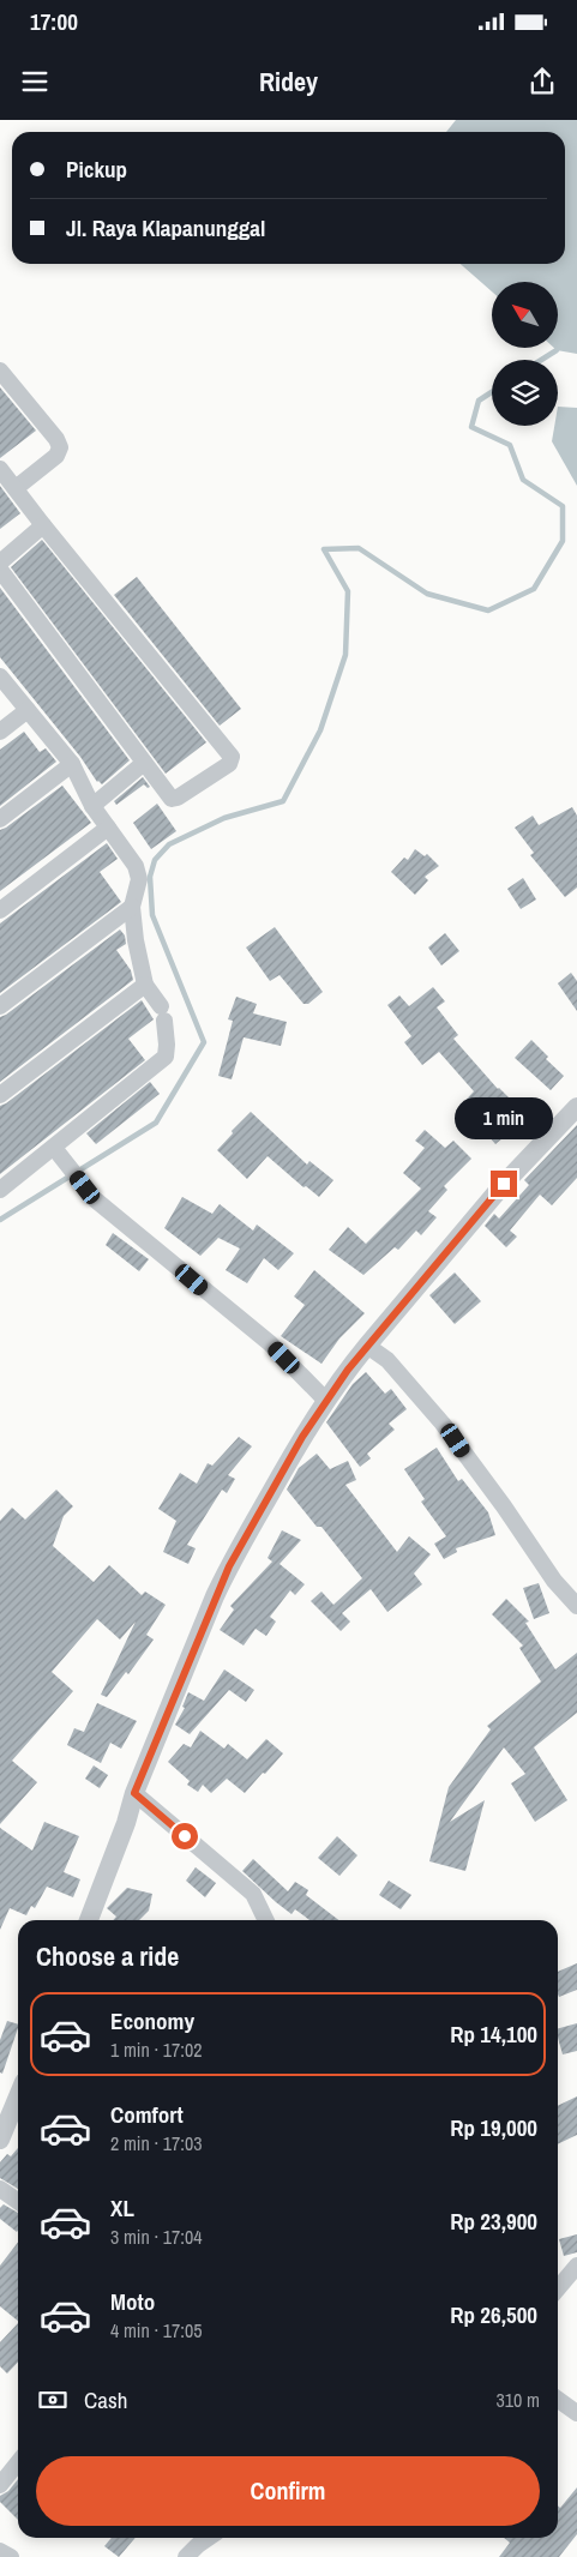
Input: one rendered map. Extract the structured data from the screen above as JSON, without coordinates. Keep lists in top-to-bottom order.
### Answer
{
  "north": "top left",
  "page": {
    "status": "17:00",
    "header": "Ridey",
    "banner": ["Pickup", "Jl. Raya Klapanunggal"],
    "bubble": "1 min",
    "heading": "Choose a ride",
    "list": [
      {
        "name": "Economy",
        "note": "1 min · 17:02",
        "value": "Rp 14,100"
      },
      {
        "name": "Comfort",
        "note": "2 min · 17:03",
        "value": "Rp 19,000"
      },
      {
        "name": "XL",
        "note": "3 min · 17:04",
        "value": "Rp 23,900"
      },
      {
        "name": "Moto",
        "note": "4 min · 17:05",
        "value": "Rp 26,500"
      }
    ],
    "pay": ["Cash", "310 m"],
    "buttons": "Confirm"
  }
}
